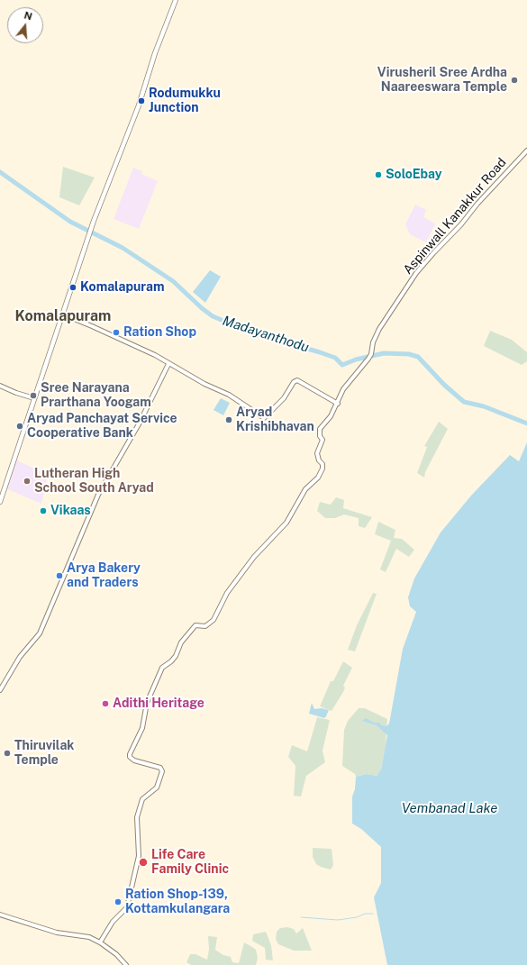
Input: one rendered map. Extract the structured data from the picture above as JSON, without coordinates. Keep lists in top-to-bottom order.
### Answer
{
  "streets": {
    "main road": ["Aspinwall Kanakkur Road"]
  },
  "districts": ["Komalapuram"],
  "water": ["Madayanthodu", "Vembanad Lake"],
  "places": [
    "Virusheril Sree Ardha Naareeswara Temple",
    "Rodumukku Junction",
    "SoloEbay",
    "Komalapuram",
    "Ration Shop",
    "Sree Narayana Prarthana Yoogam",
    "Aryad Krishibhavan",
    "Aryad Panchayat Service Cooperative Bank",
    "Lutheran High School South Aryad",
    "Vikaas",
    "Arya Bakery and Traders",
    "Adithi Heritage",
    "Thiruvilak Temple",
    "Life Care Family Clinic",
    "Ration Shop-139, Kottamkulangara"
  ],
  "north": "top"
}
